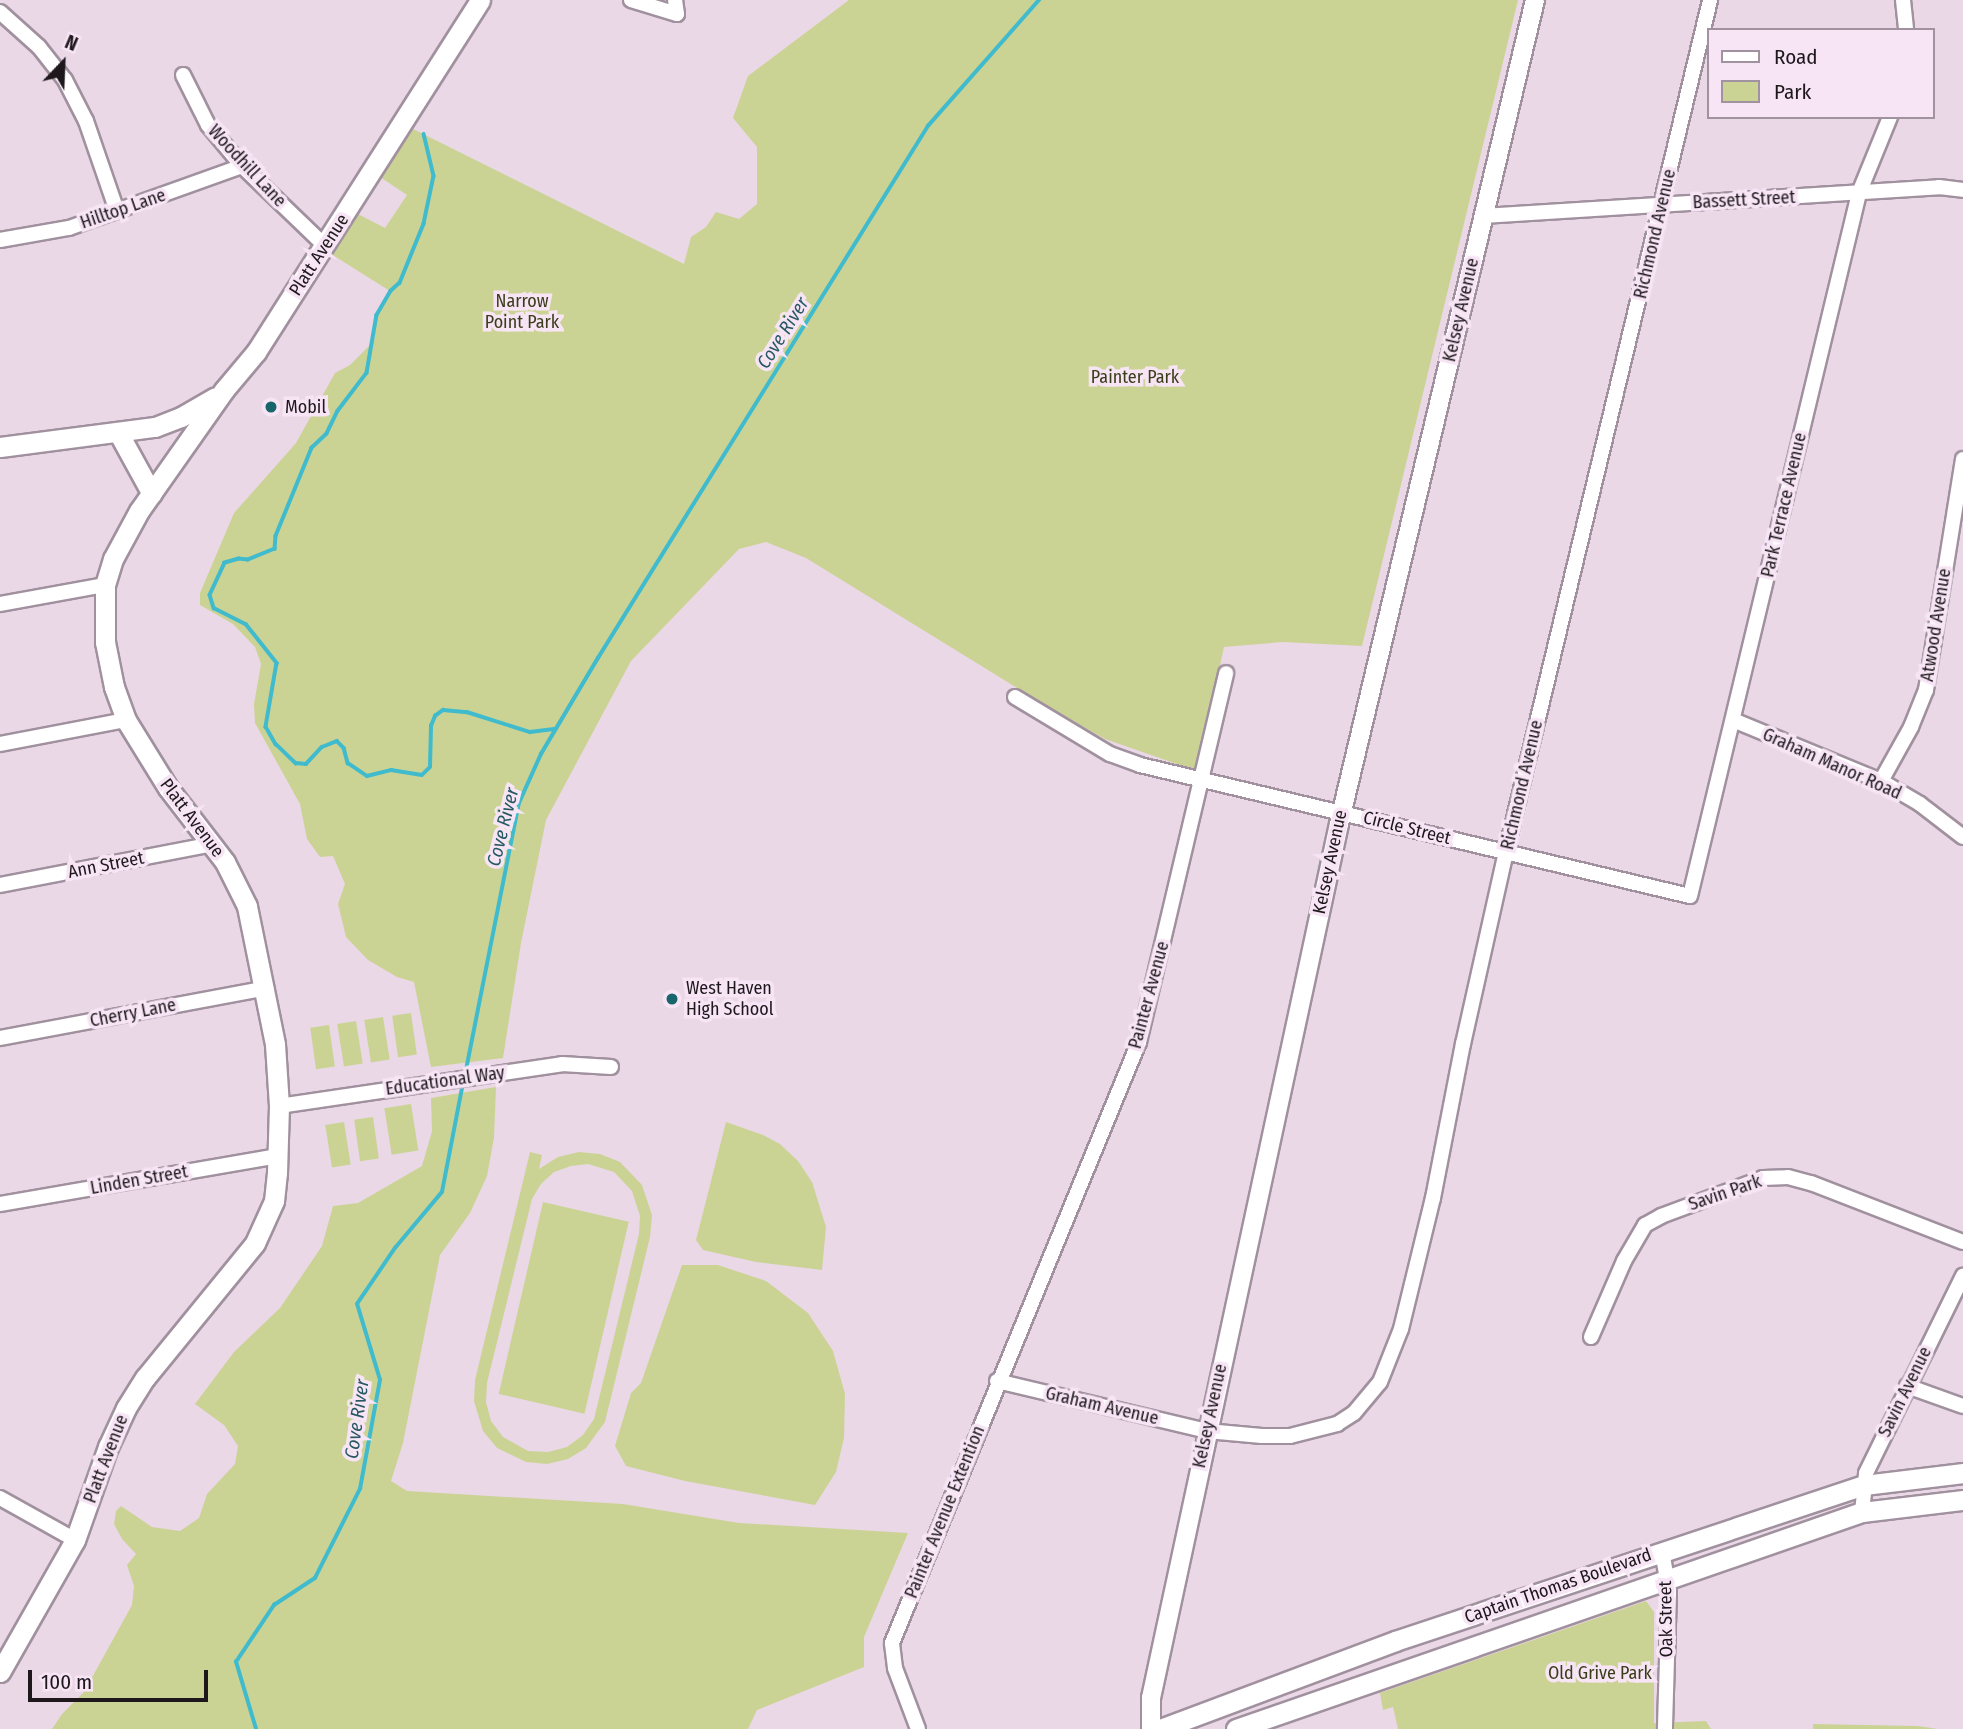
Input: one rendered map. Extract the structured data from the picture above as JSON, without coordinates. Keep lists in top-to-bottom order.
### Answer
{
  "streets": {
    "main road": ["Platt Avenue", "Captain Thomas Boulevard"],
    "street": [
      "Woodhill Lane",
      "Bassett Street",
      "Hilltop Lane",
      "Richmond Avenue",
      "Kelsey Avenue",
      "Park Terrace Avenue",
      "Atwood Avenue",
      "Graham Manor Road",
      "Circle Street",
      "Ann Street",
      "Painter Avenue",
      "Cherry Lane",
      "Educational Way",
      "Linden Street",
      "Savin Park",
      "Savin Avenue",
      "Graham Avenue",
      "Painter Avenue Extention",
      "Oak Street"
    ]
  },
  "crossings": [
    ["Woodhill Lane", "Hilltop Lane"],
    ["Woodhill Lane", "Platt Avenue"],
    ["Bassett Street", "Richmond Avenue"],
    ["Bassett Street", "Kelsey Avenue"],
    ["Bassett Street", "Park Terrace Avenue"],
    ["Richmond Avenue", "Kelsey Avenue"],
    ["Richmond Avenue", "Circle Street"],
    ["Richmond Avenue", "Graham Avenue"],
    ["Platt Avenue", "Ann Street"],
    ["Platt Avenue", "Cherry Lane"],
    ["Platt Avenue", "Educational Way"],
    ["Platt Avenue", "Linden Street"],
    ["Kelsey Avenue", "Circle Street"],
    ["Kelsey Avenue", "Graham Avenue"],
    ["Park Terrace Avenue", "Graham Manor Road"],
    ["Park Terrace Avenue", "Circle Street"],
    ["Atwood Avenue", "Graham Manor Road"],
    ["Circle Street", "Painter Avenue"],
    ["Painter Avenue", "Graham Avenue"],
    ["Painter Avenue", "Painter Avenue Extention"],
    ["Savin Avenue", "Captain Thomas Boulevard"],
    ["Graham Avenue", "Painter Avenue Extention"],
    ["Captain Thomas Boulevard", "Oak Street"]
  ],
  "water": ["Cove River"],
  "parks": ["Narrow Point Park", "Painter Park", "Old Grive Park"],
  "places": ["Mobil", "West Haven High School"],
  "legend": ["Road", "Park"],
  "scale_bar": "100 m",
  "north": "top right"
}
